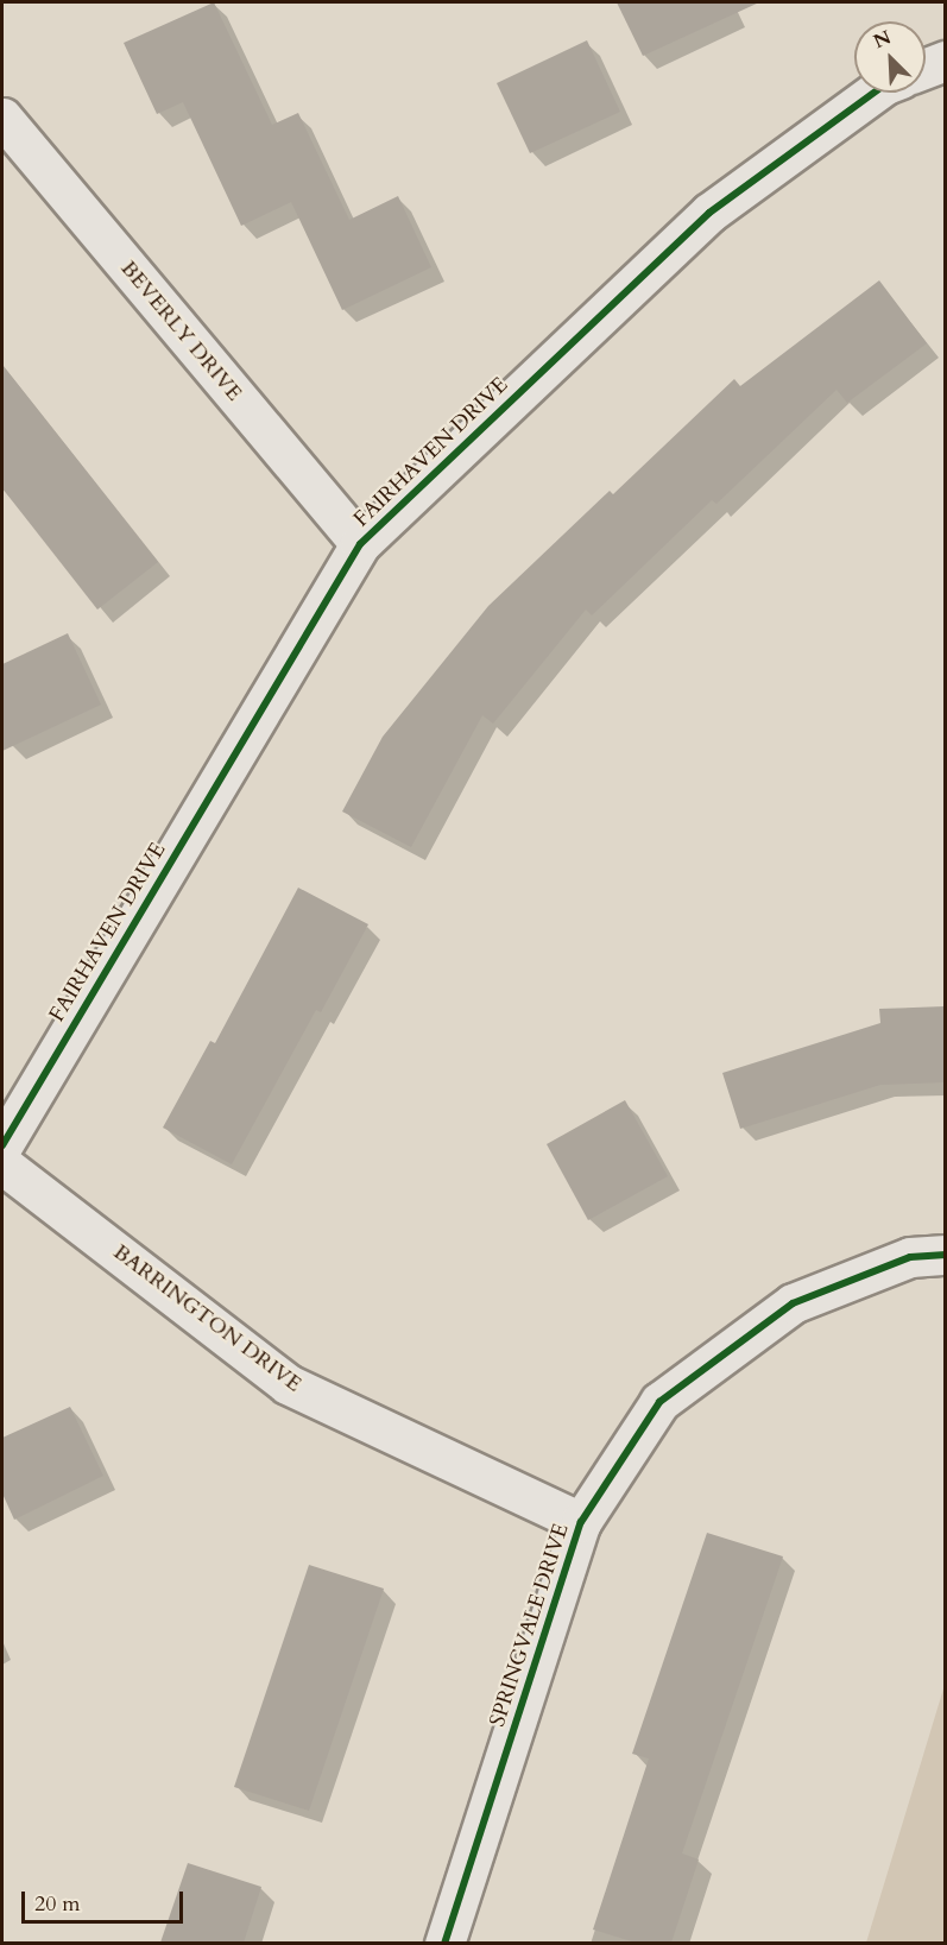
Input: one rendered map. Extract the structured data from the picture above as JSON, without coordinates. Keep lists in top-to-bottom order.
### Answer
{
  "streets": {
    "street": [
      "BEVERLY DRIVE",
      "FAIRHAVEN DRIVE",
      "BARRINGTON DRIVE",
      "SPRINGVALE DRIVE"
    ]
  },
  "crossings": [
    ["BEVERLY DRIVE", "FAIRHAVEN DRIVE"],
    ["BARRINGTON DRIVE", "SPRINGVALE DRIVE"]
  ],
  "scale_bar": "20 m",
  "north": "top left"
}
